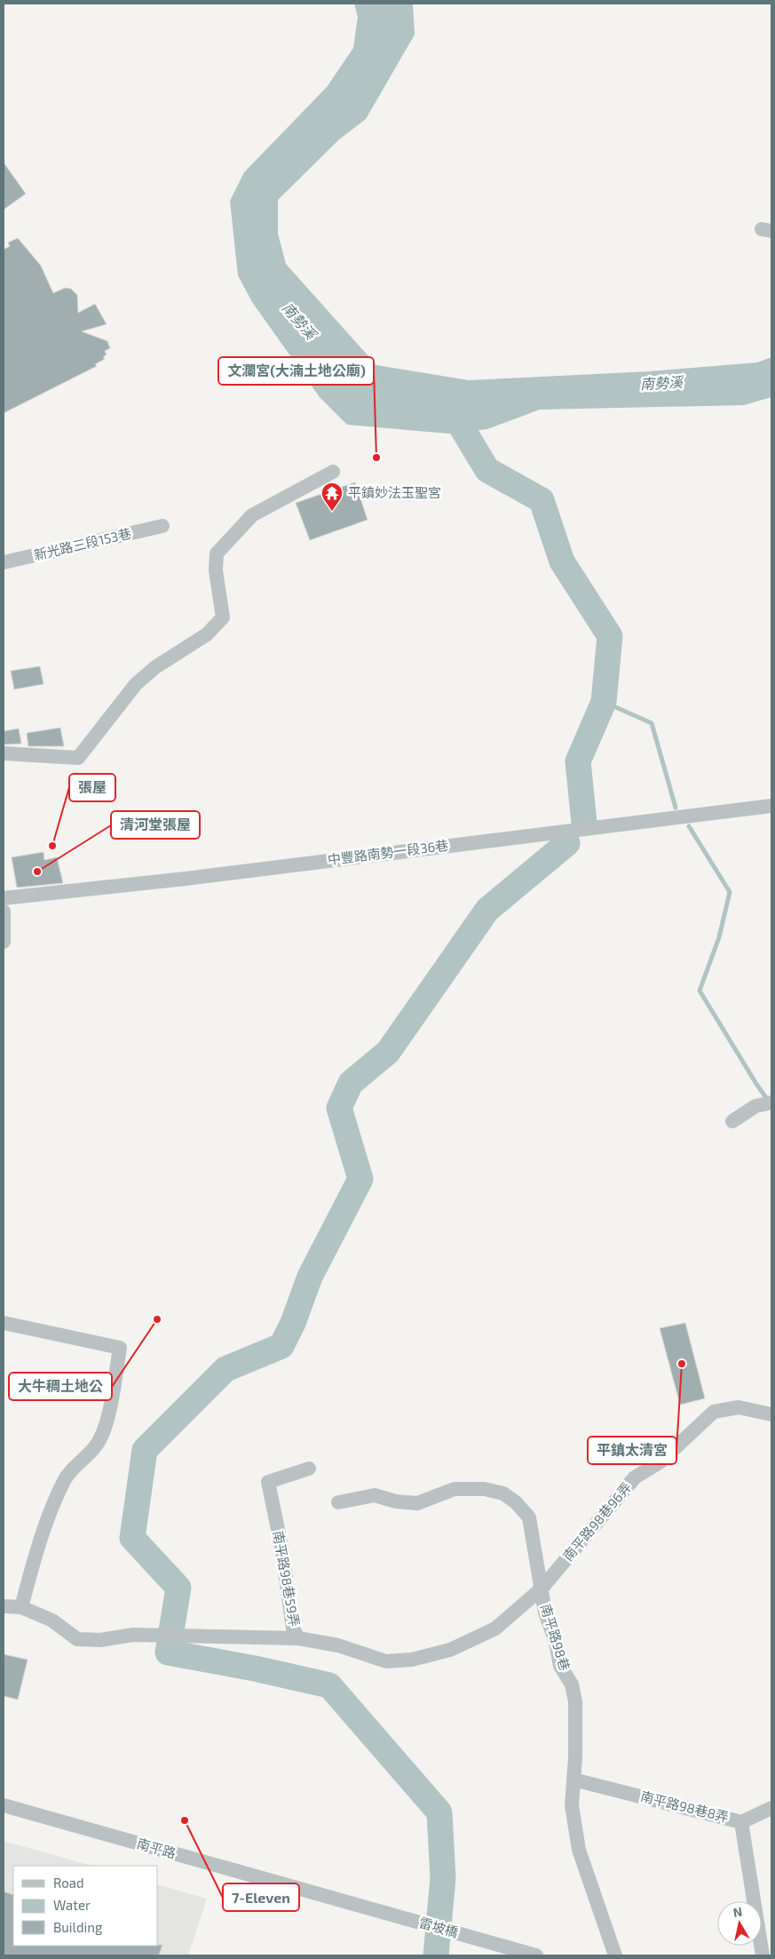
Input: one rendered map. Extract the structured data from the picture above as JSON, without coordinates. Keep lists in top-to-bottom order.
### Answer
{
  "streets": {
    "street": [
      "新光路三段153巷",
      "中豐路南勢一段36巷",
      "南平路98巷96弄",
      "南平路98巷59弄",
      "南平路98巷",
      "南平路98巷8弄",
      "南平路",
      "雷坡橋"
    ]
  },
  "crossings": [
    ["南平路98巷96弄", "南平路98巷59弄"],
    ["南平路98巷96弄", "南平路98巷"],
    ["南平路98巷59弄", "南平路98巷"],
    ["南平路98巷", "南平路98巷8弄"],
    ["南平路", "雷坡橋"]
  ],
  "water": ["南勢溪"],
  "places": {
    "other": [
      "文瀾宮(大湳土地公廟)",
      "張屋",
      "清河堂張屋",
      "大牛稠土地公",
      "平鎮太清宮",
      "7-Eleven"
    ],
    "temple": ["平鎮妙法玉聖宮"]
  },
  "legend": ["Road", "Water", "Building"],
  "north": "top"
}
